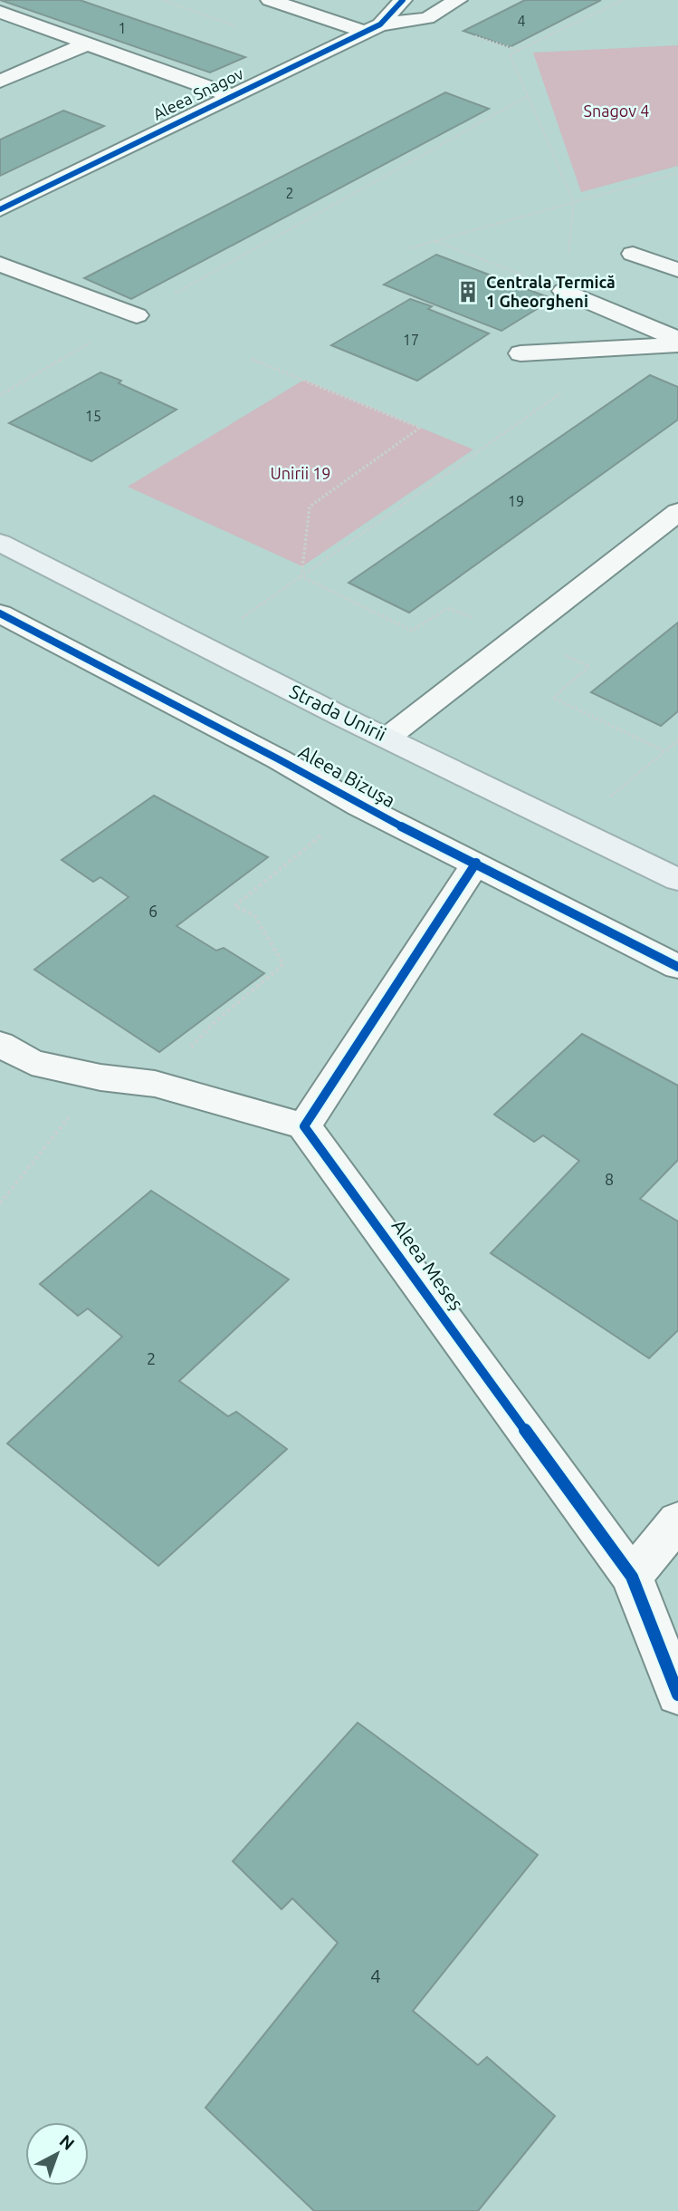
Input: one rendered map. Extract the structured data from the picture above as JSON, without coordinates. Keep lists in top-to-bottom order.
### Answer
{
  "streets": {
    "main road": ["Strada Unirii"],
    "street": ["Aleea Snagov", "Aleea Bizușa", "Aleea Meseș"]
  },
  "parks": ["Snagov 4", "Unirii 19"],
  "places": {
    "building": ["Centrala Termică 1 Gheorgheni"]
  },
  "house_numbers": [
    "4",
    "1",
    "2",
    "17",
    "15",
    "19",
    "6",
    "8",
    "2",
    "4"
  ],
  "north": "top right"
}
